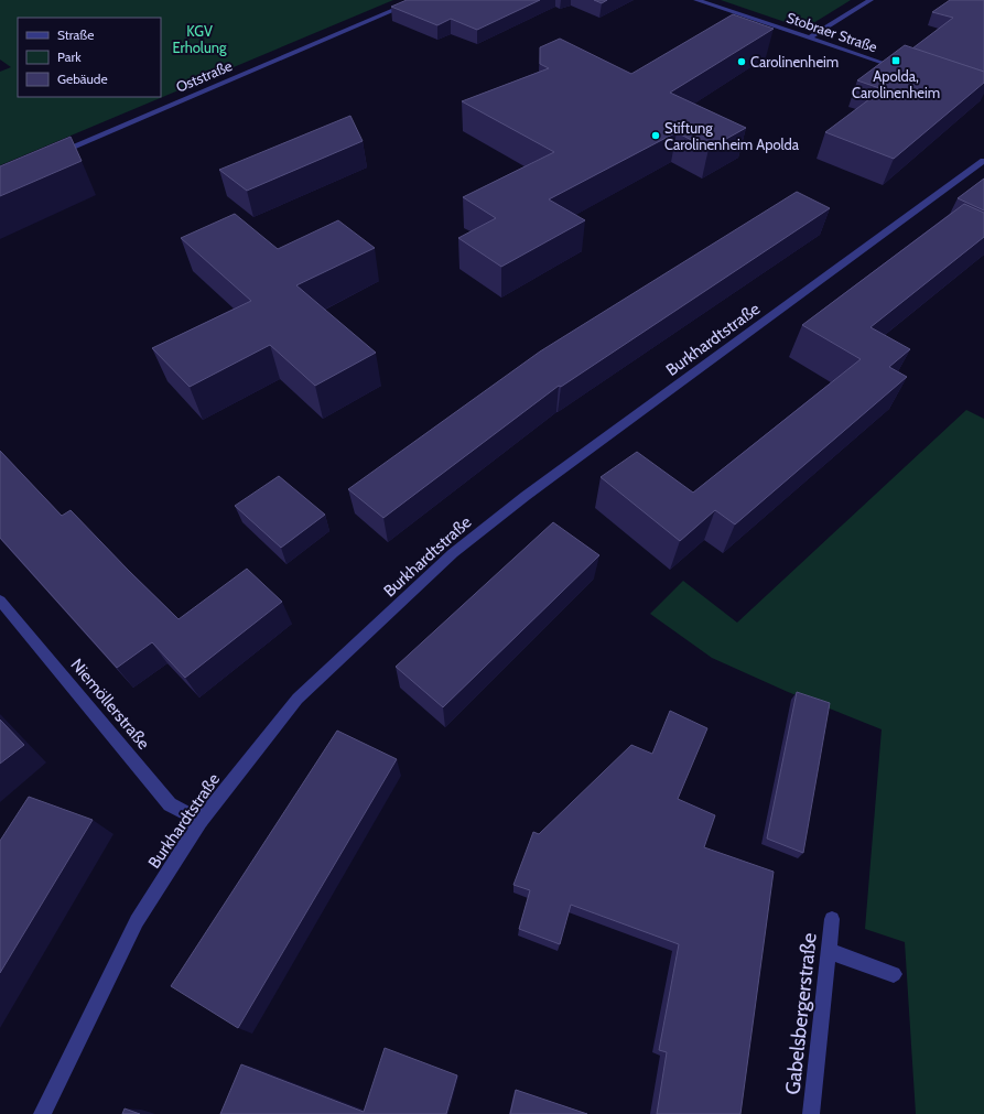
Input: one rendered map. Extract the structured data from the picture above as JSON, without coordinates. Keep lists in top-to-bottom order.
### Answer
{
  "streets": {
    "street": [
      "Stobraer Straße",
      "Oststraße",
      "Burkhardtstraße",
      "Niemöllerstraße",
      "Gabelsbergerstraße"
    ]
  },
  "crossings": [
    ["Burkhardtstraße", "Niemöllerstraße"]
  ],
  "parks": ["KGV Erholung"],
  "places": {
    "transit": ["Apolda, Carolinenheim"],
    "other": ["Carolinenheim", "Stiftung Carolinenheim Apolda"]
  },
  "legend": ["Straße", "Park", "Gebäude"]
}
